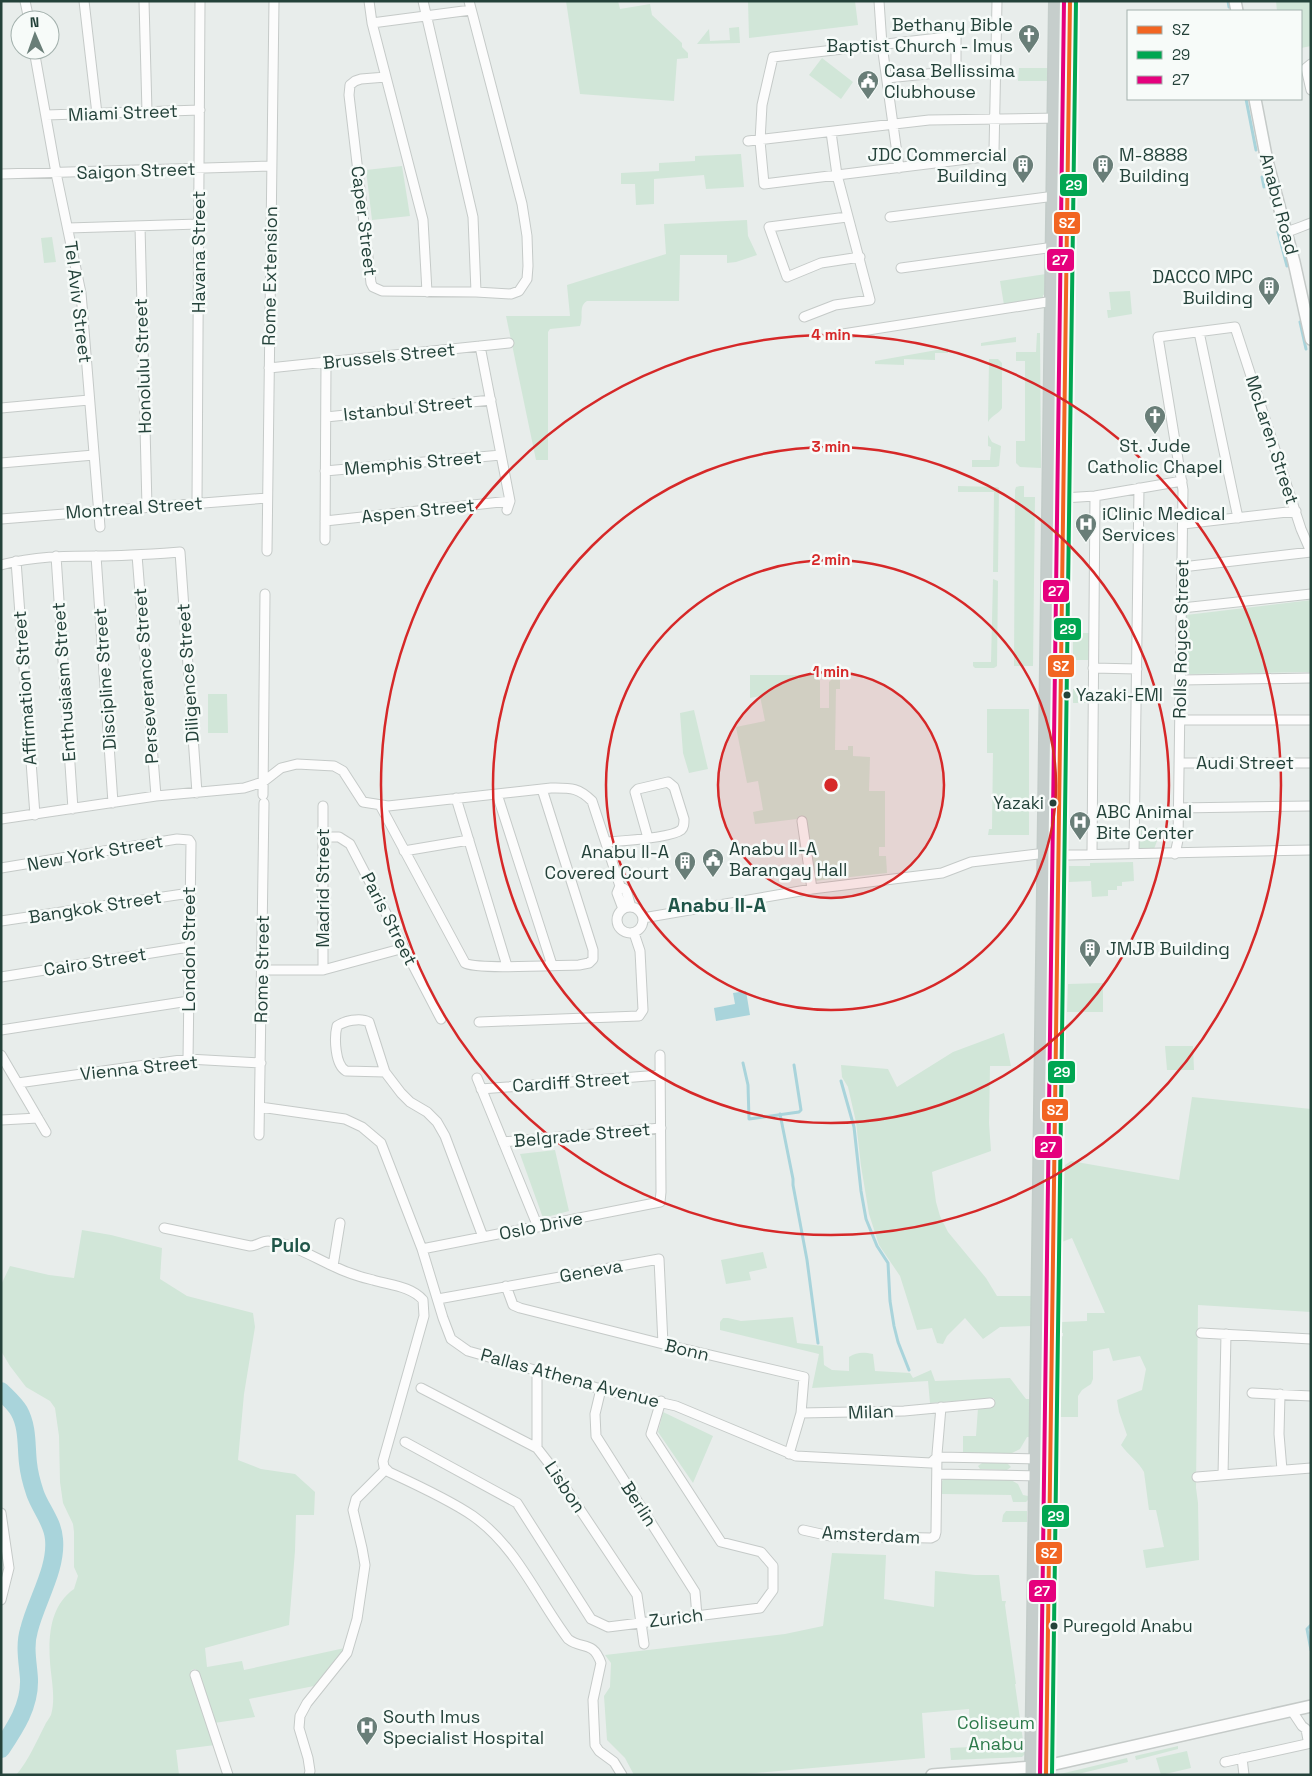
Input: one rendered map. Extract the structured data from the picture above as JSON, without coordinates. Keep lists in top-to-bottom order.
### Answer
{
  "streets": {
    "street": [
      "Miami Street",
      "Saigon Street",
      "Anabu Road",
      "Caper Street",
      "Havana Street",
      "Rome Extension",
      "Tel Aviv Street",
      "Brussels Street",
      "Honolulu Street",
      "Istanbul Street",
      "McLaren Street",
      "Memphis Street",
      "Montreal Street",
      "Aspen Street",
      "Rolls Royce Street",
      "Diligence Street",
      "Perseverance Street",
      "Discipline Street",
      "Enthusiasm Street",
      "Affirmation Street",
      "Audi Street",
      "New York Street",
      "Madrid Street",
      "Bangkok Street",
      "Paris Street",
      "London Street",
      "Cairo Street",
      "Rome Street",
      "Vienna Street",
      "Cardiff Street",
      "Belgrade Street",
      "Oslo Drive",
      "Geneva",
      "Bonn",
      "Pallas Athena Avenue",
      "Milan",
      "Lisbon",
      "Berlin",
      "Amsterdam",
      "Zurich"
    ]
  },
  "crossings": [
    ["Miami Street", "Havana Street"],
    ["Miami Street", "Tel Aviv Street"],
    ["Saigon Street", "Havana Street"],
    ["Saigon Street", "Rome Extension"],
    ["Saigon Street", "Tel Aviv Street"],
    ["Havana Street", "Montreal Street"],
    ["Rome Extension", "Brussels Street"],
    ["Rome Extension", "Montreal Street"],
    ["Tel Aviv Street", "Montreal Street"],
    ["Honolulu Street", "Montreal Street"],
    ["McLaren Street", "Rolls Royce Street"],
    ["Memphis Street", "Aspen Street"],
    ["Rolls Royce Street", "Audi Street"],
    ["Diligence Street", "Perseverance Street"],
    ["New York Street", "London Street"],
    ["Madrid Street", "Paris Street"],
    ["Bangkok Street", "London Street"],
    ["London Street", "Cairo Street"],
    ["London Street", "Vienna Street"],
    ["Rome Street", "Vienna Street"],
    ["Rome Street", "Pallas Athena Avenue"],
    ["Belgrade Street", "Oslo Drive"],
    ["Oslo Drive", "Pallas Athena Avenue"],
    ["Geneva", "Bonn"],
    ["Geneva", "Pallas Athena Avenue"],
    ["Bonn", "Pallas Athena Avenue"],
    ["Bonn", "Milan"],
    ["Pallas Athena Avenue", "Berlin"],
    ["Pallas Athena Avenue", "Zurich"],
    ["Lisbon", "Zurich"],
    ["Berlin", "Zurich"]
  ],
  "districts": ["Anabu II-A", "Pulo"],
  "parks": ["Coliseum Anabu"],
  "places": {
    "church": ["Bethany Bible Baptist Church - Imus", "St. Jude Catholic Chapel"],
    "public building": ["Casa Bellissima Clubhouse", "Anabu II-A Barangay Hall"],
    "building": [
      "JDC Commercial Building",
      "M-8888 Building",
      "DACCO MPC Building",
      "Anabu II-A Covered Court",
      "JMJB Building"
    ],
    "hospital": ["iClinic Medical Services", "ABC Animal Bite Center", "South Imus Specialist Hospital"],
    "other": ["Yazaki-EMI", "Yazaki", "Puregold Anabu"]
  },
  "lines": ["transit line SZ", "transit line 29", "transit line 27"],
  "legend": ["SZ", "29", "27"],
  "north": "top",
  "rings": [
    "4 min",
    "3 min",
    "2 min",
    "1 min"
  ]
}
